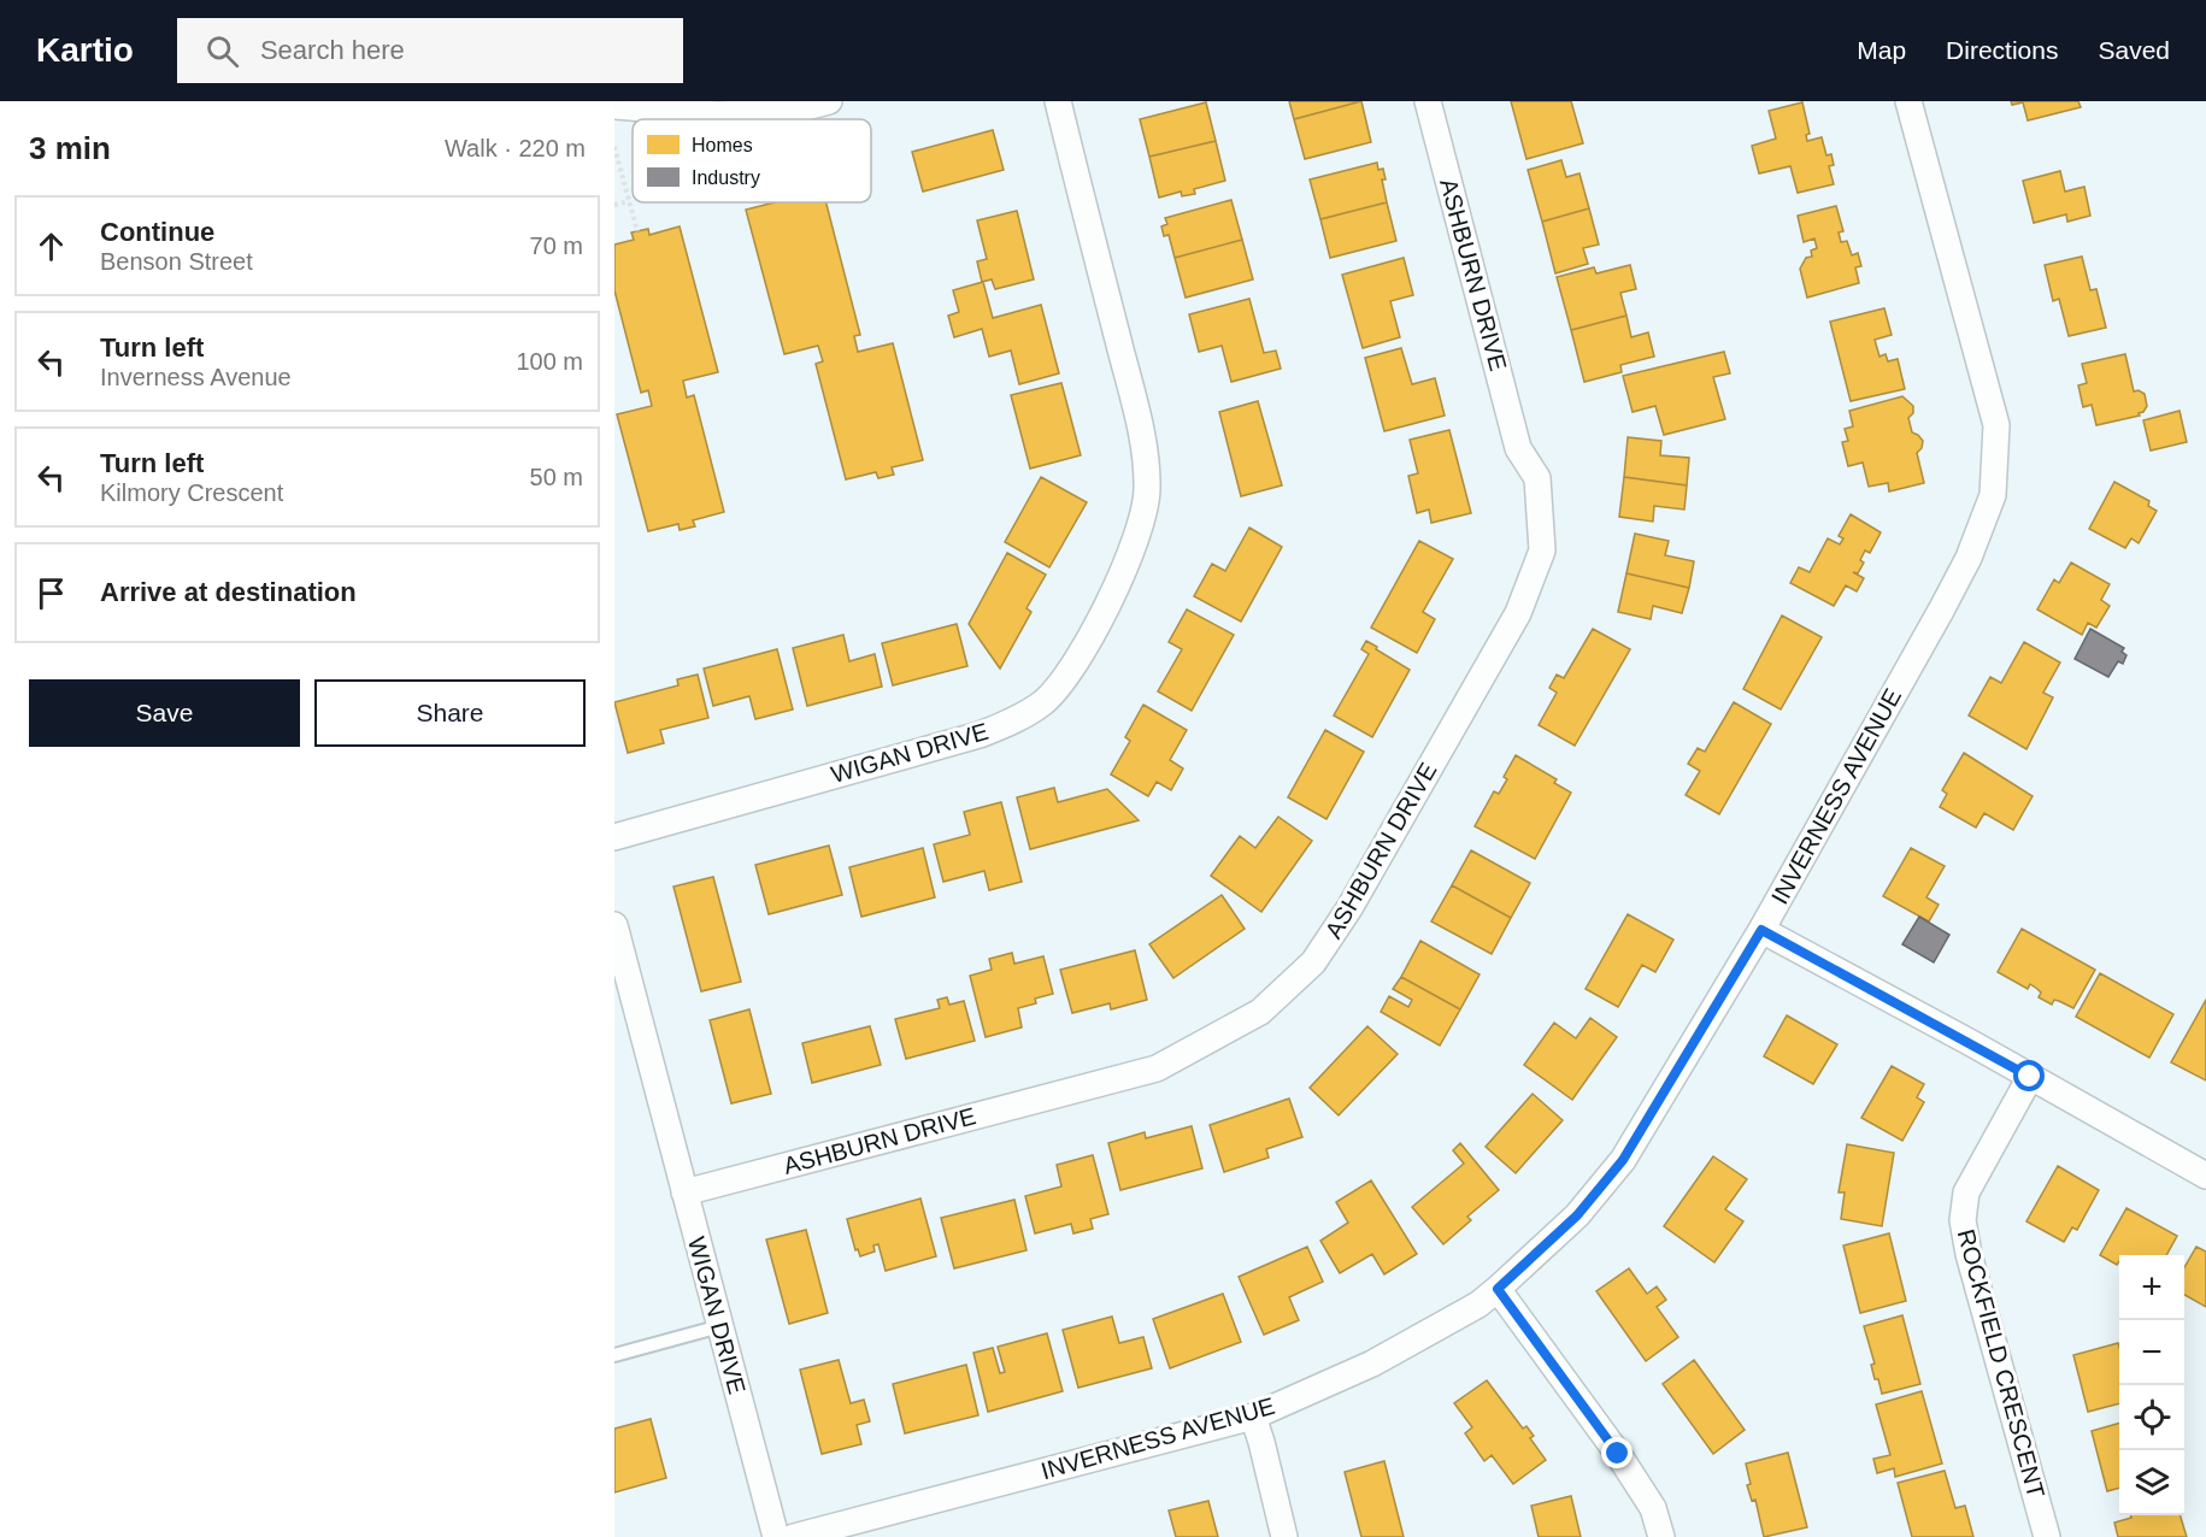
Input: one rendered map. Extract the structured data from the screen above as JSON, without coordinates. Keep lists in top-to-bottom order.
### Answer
{
  "streets": {
    "street": [
      "ASHBURN DRIVE",
      "WIGAN DRIVE",
      "INVERNESS AVENUE",
      "ROCKFIELD CRESCENT"
    ]
  },
  "crossings": [
    ["ASHBURN DRIVE", "WIGAN DRIVE"]
  ],
  "legend": ["Homes", "Industry"],
  "page": {
    "header": "Kartio",
    "search": "Search here",
    "nav": ["Map", "Directions", "Saved"],
    "heading": ["3 min", "Walk · 220 m"],
    "list": [
      ["Continue", "Benson Street", "70 m"],
      ["Turn left", "Inverness Avenue", "100 m"],
      ["Turn left", "Kilmory Crescent", "50 m"],
      "Arrive at destination"
    ],
    "buttons": ["Save", "Share"],
    "map_buttons": ["+", "−"]
  }
}
